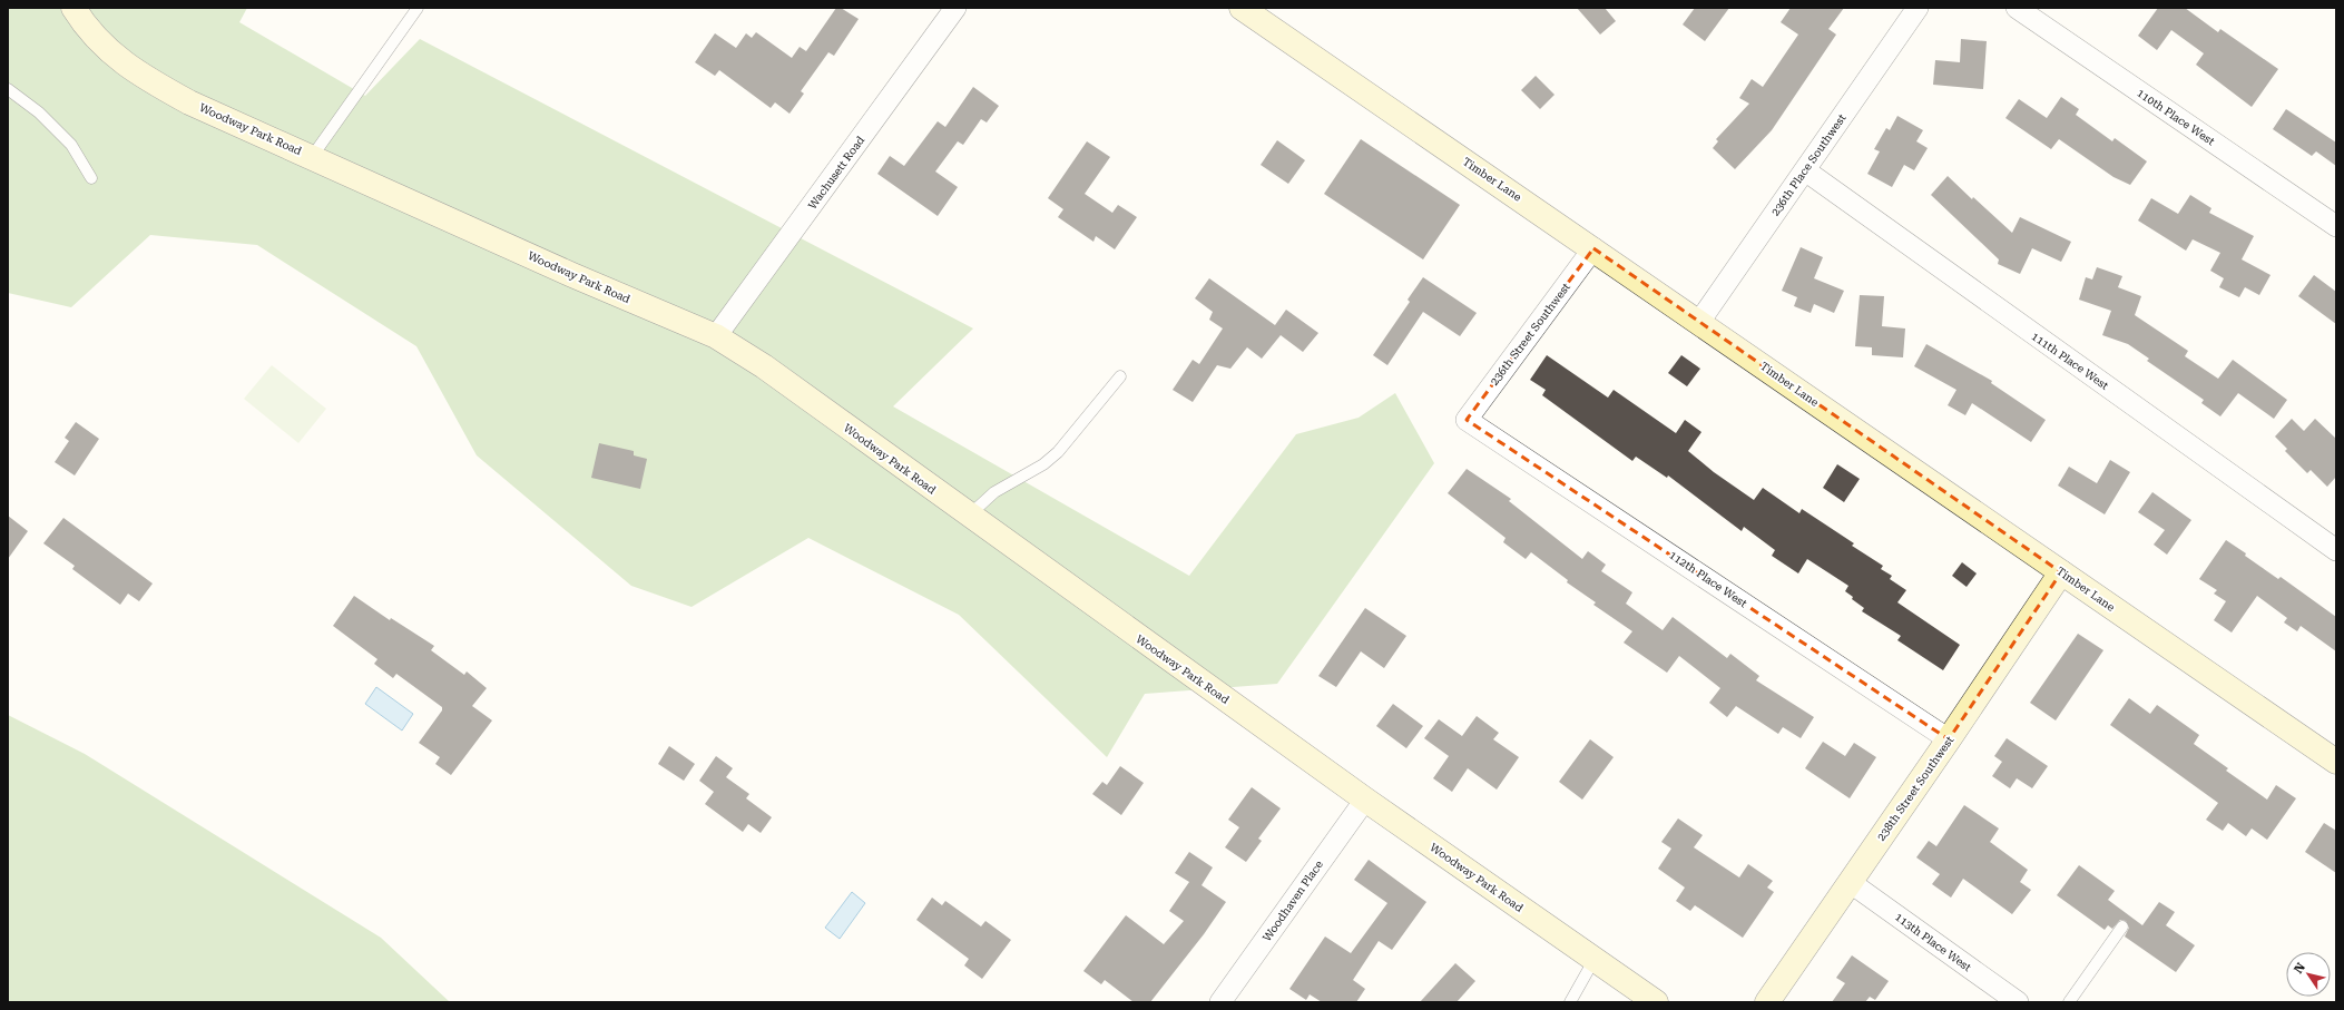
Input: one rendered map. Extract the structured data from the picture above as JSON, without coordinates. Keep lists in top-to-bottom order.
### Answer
{
  "streets": {
    "street": [
      "110th Place West",
      "Woodway Park Road",
      "236th Place Southwest",
      "Wachusett Road",
      "Timber Lane",
      "236th Street Southwest",
      "111th Place West",
      "112th Place West",
      "238th Street Southwest",
      "Woodhaven Place",
      "113th Place West"
    ]
  },
  "crossings": [
    ["Woodway Park Road", "Wachusett Road"],
    ["Woodway Park Road", "Woodhaven Place"],
    ["236th Place Southwest", "Timber Lane"],
    ["236th Place Southwest", "111th Place West"],
    ["Timber Lane", "236th Street Southwest"],
    ["Timber Lane", "238th Street Southwest"],
    ["236th Street Southwest", "112th Place West"],
    ["112th Place West", "238th Street Southwest"],
    ["238th Street Southwest", "113th Place West"]
  ],
  "north": "top left"
}
